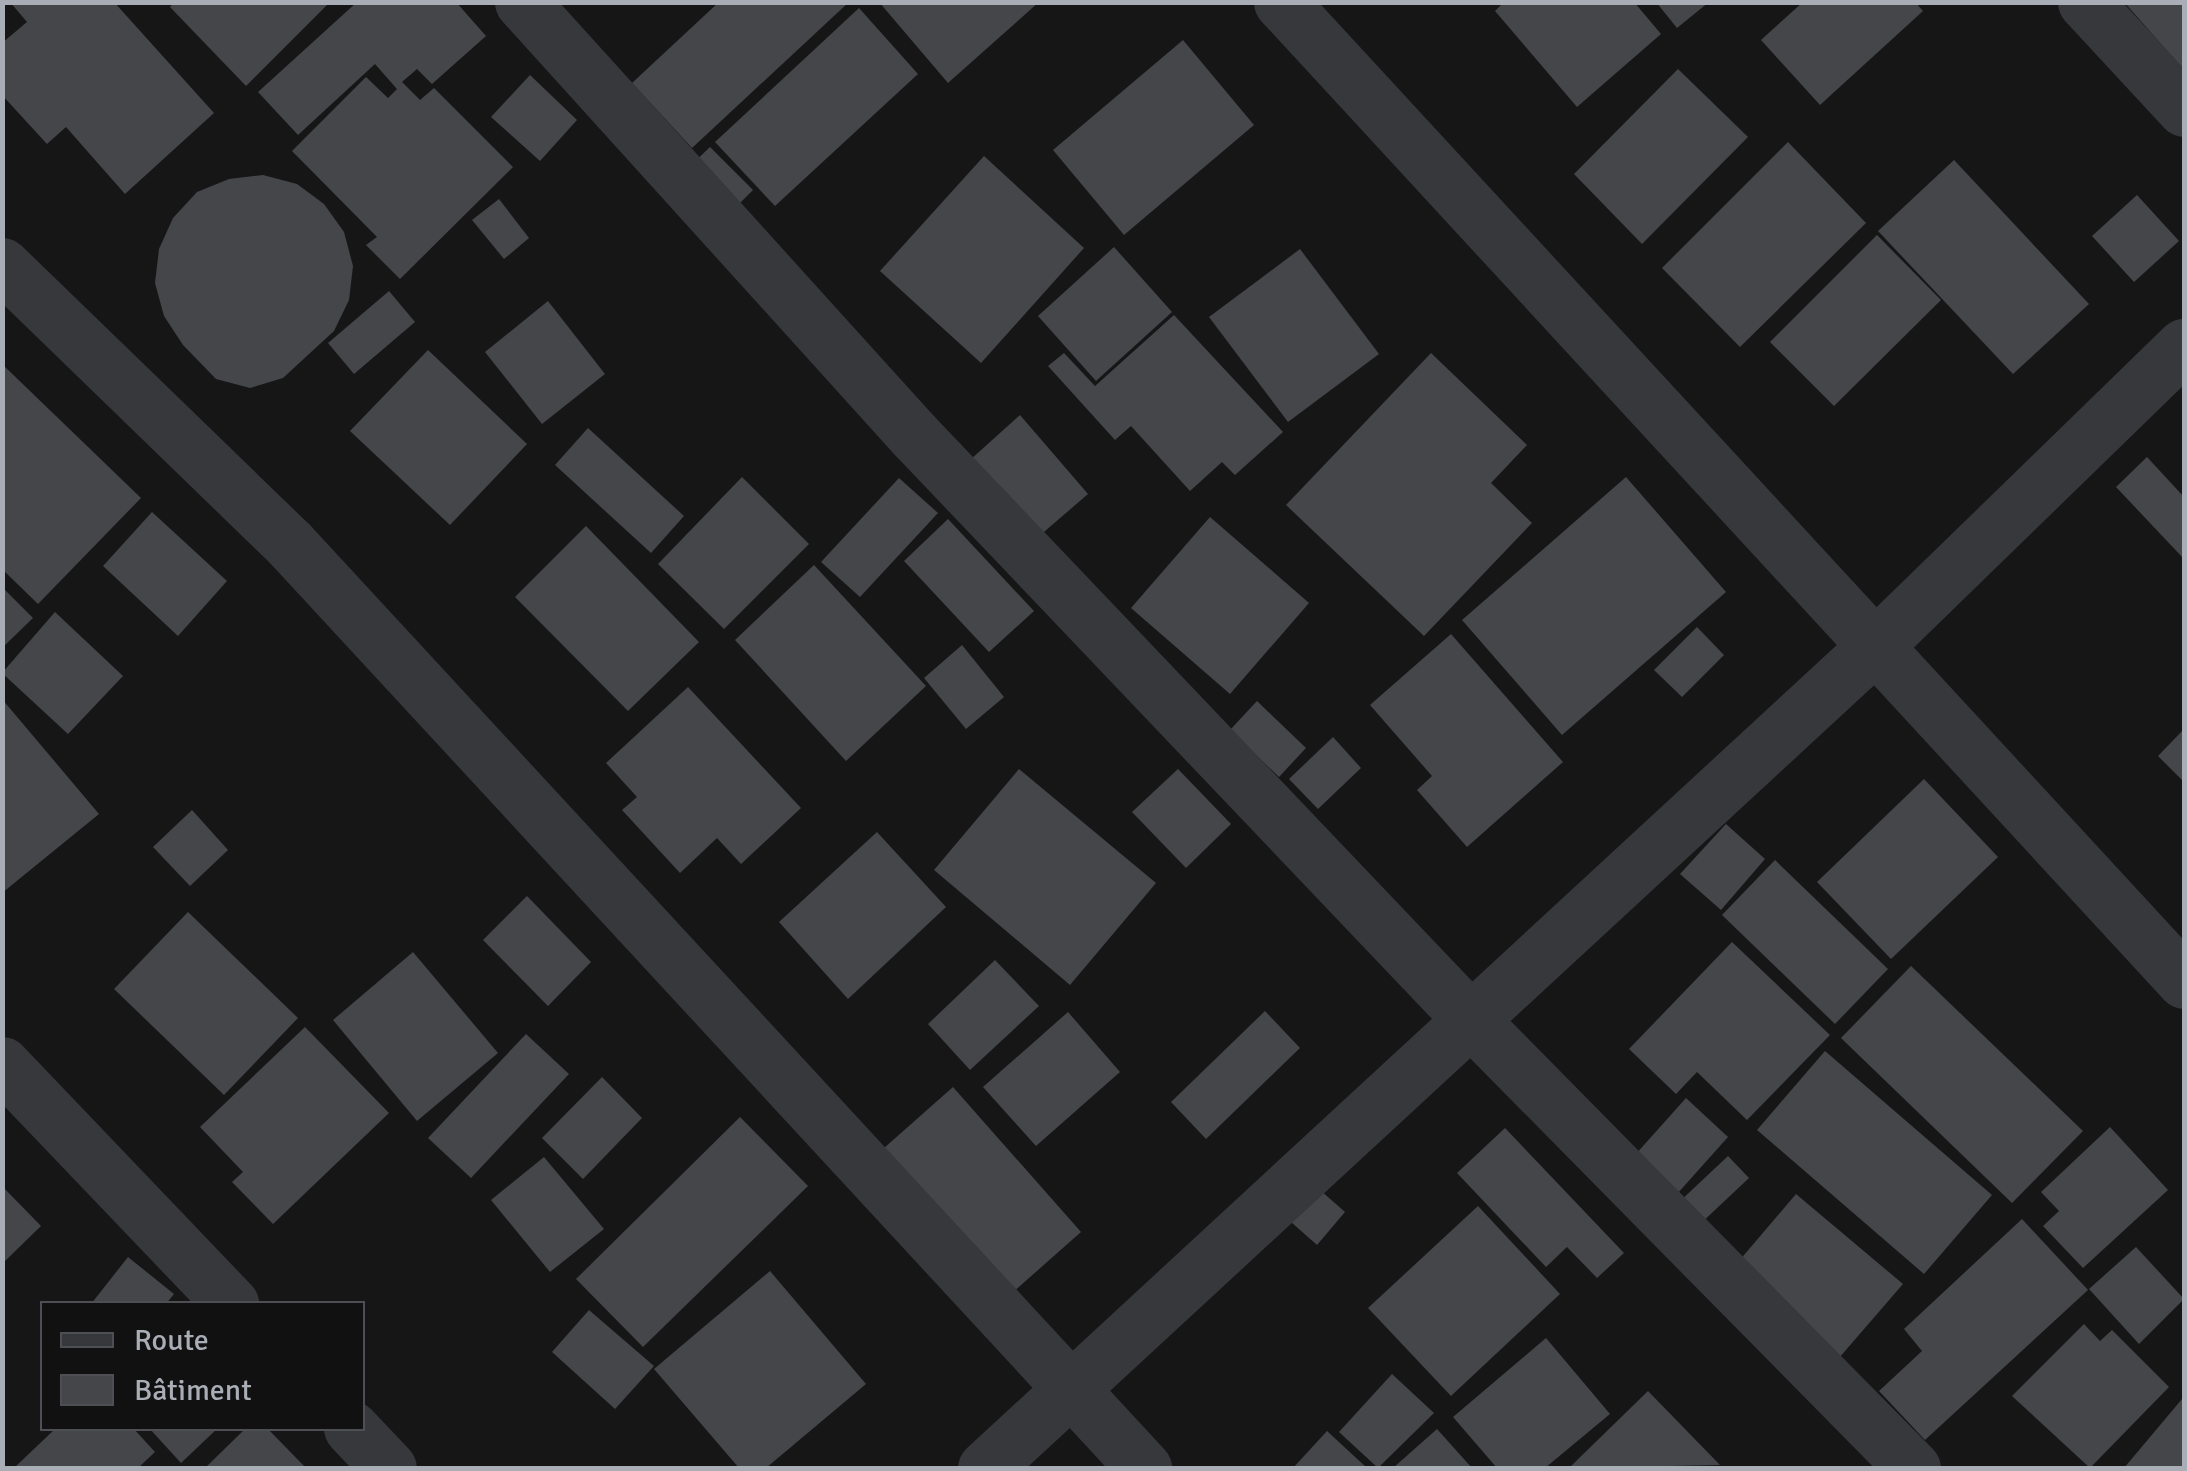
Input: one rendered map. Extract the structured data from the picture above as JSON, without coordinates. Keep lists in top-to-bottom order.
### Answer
{
  "legend": ["Route", "Bâtiment"]
}
